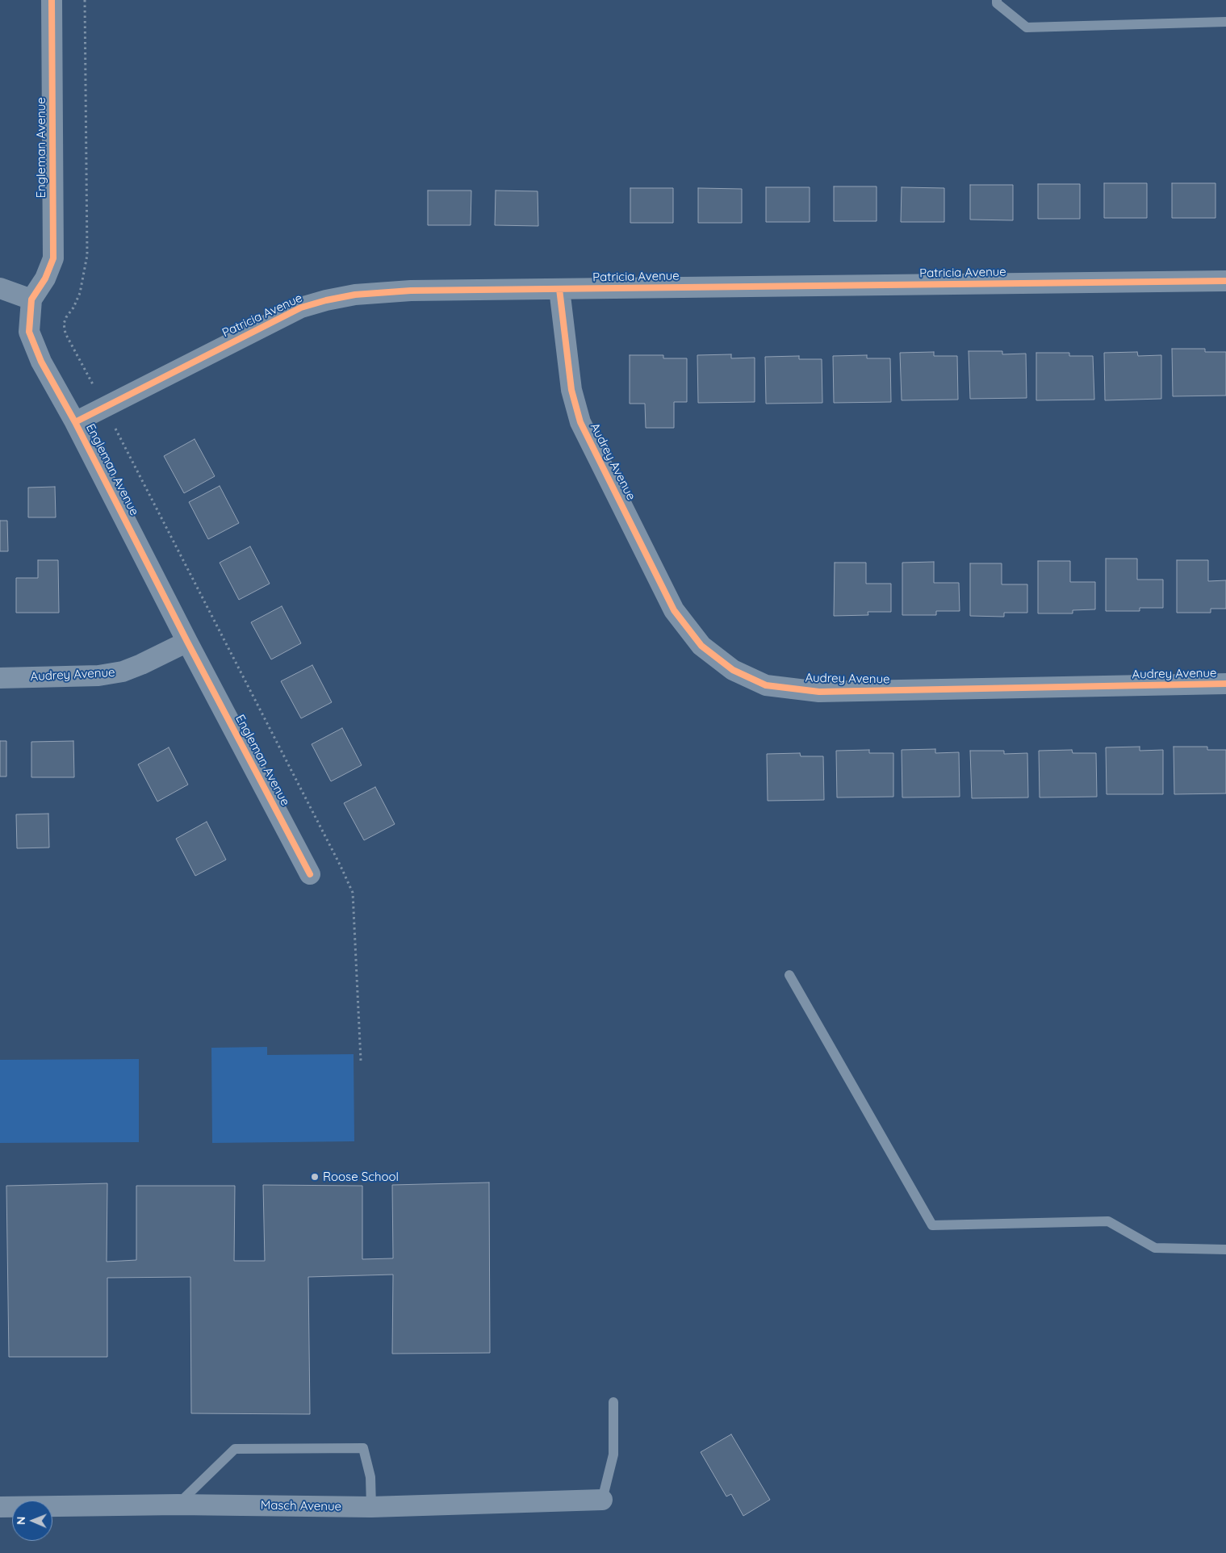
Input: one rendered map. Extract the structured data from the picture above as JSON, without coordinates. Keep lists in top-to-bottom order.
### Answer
{
  "streets": {
    "street": [
      "Engleman Avenue",
      "Patricia Avenue",
      "Audrey Avenue",
      "Masch Avenue"
    ]
  },
  "crossings": [
    ["Engleman Avenue", "Patricia Avenue"],
    ["Engleman Avenue", "Audrey Avenue"],
    ["Patricia Avenue", "Audrey Avenue"]
  ],
  "places": ["Roose School"],
  "north": "left"
}
